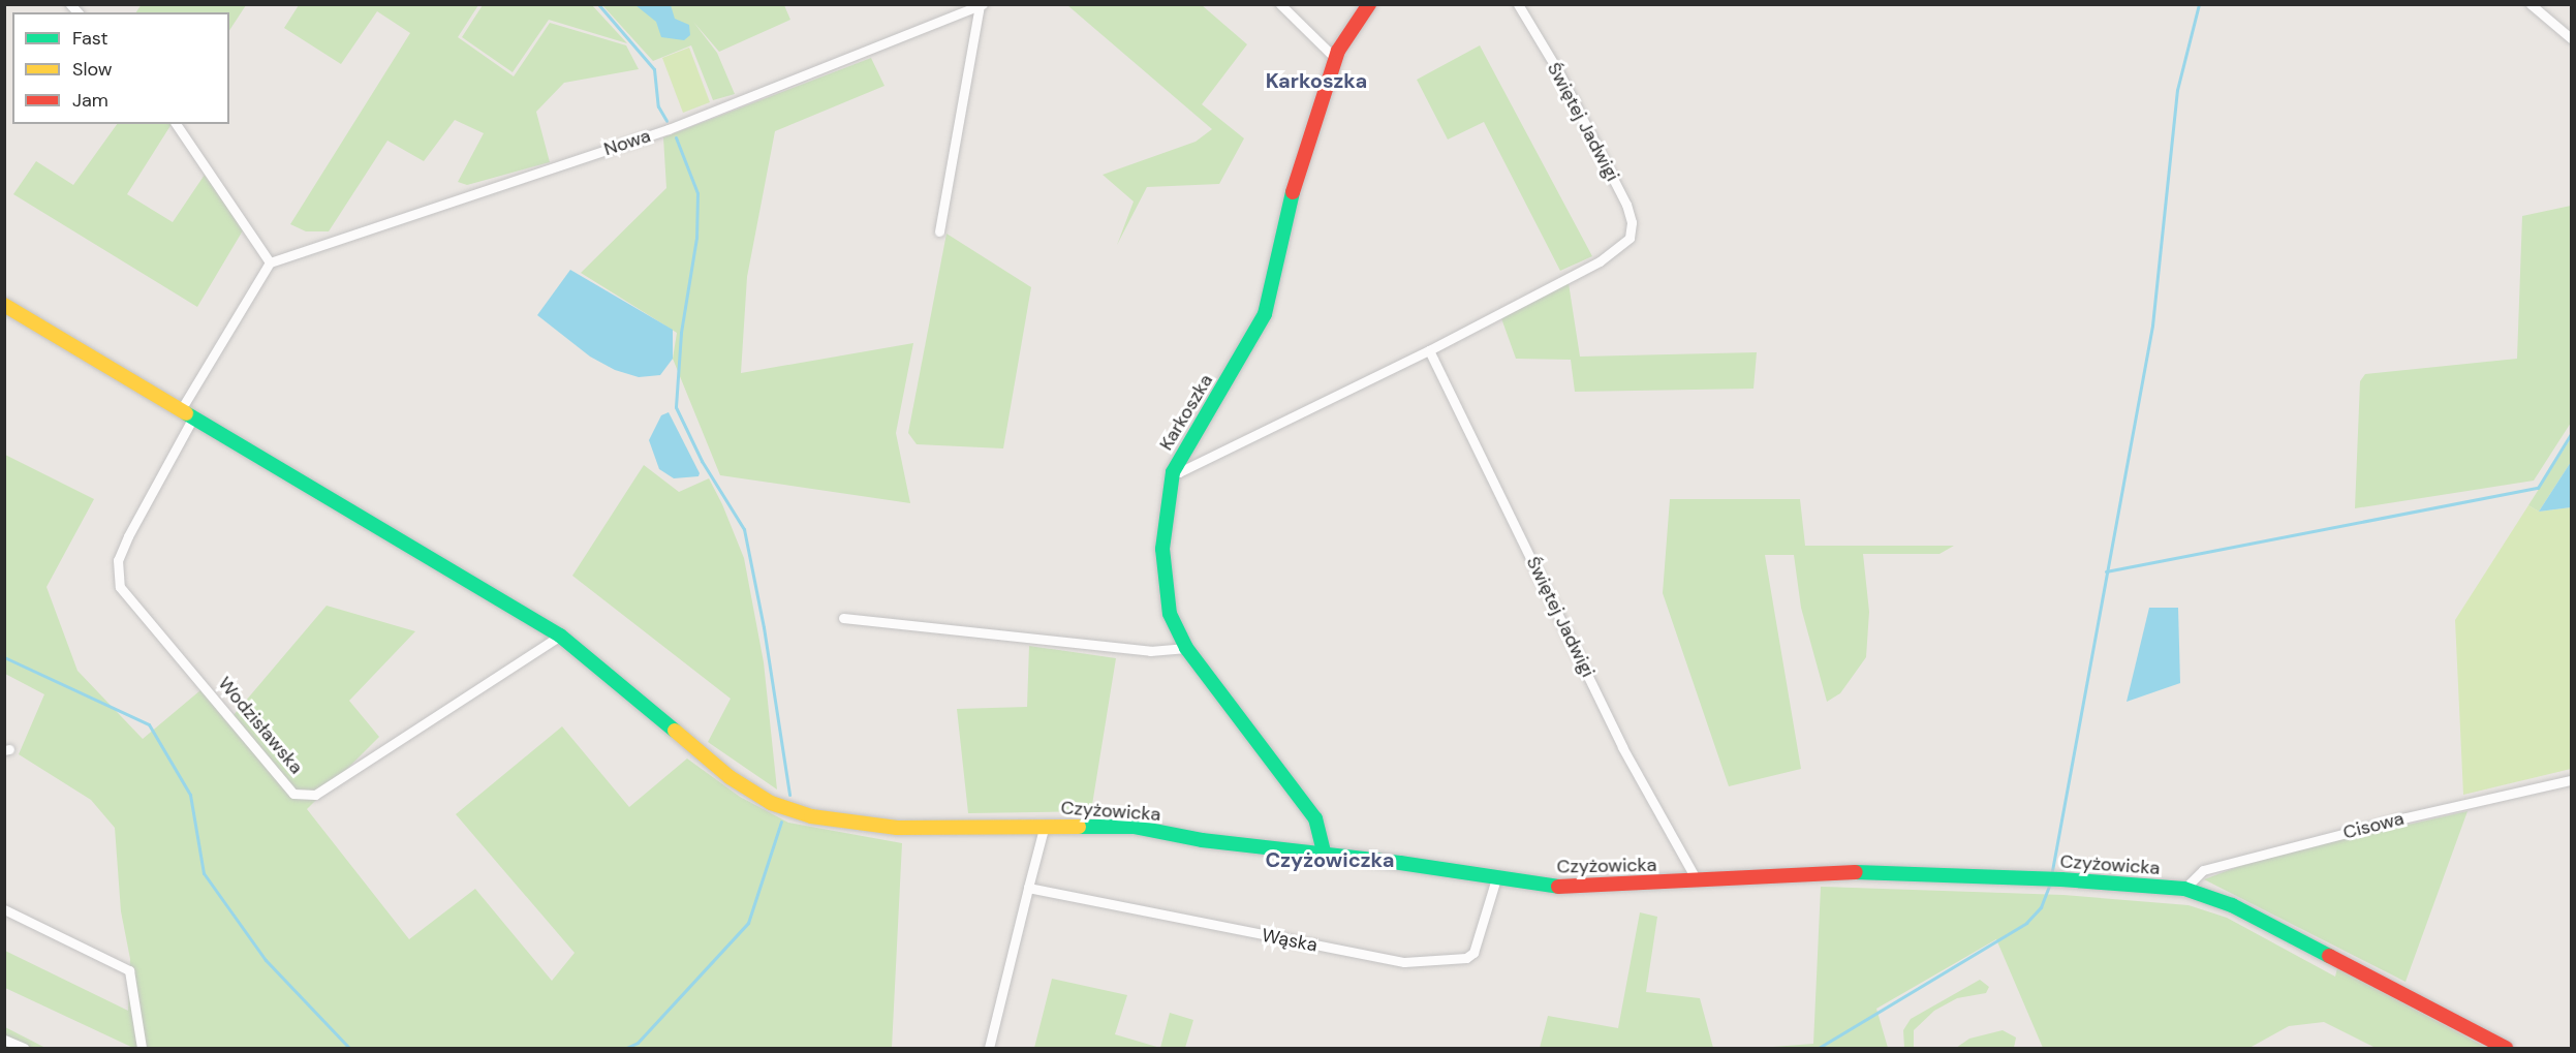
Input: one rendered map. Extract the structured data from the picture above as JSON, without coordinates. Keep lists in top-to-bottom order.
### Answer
{
  "streets": {
    "street": [
      "Świętej Jadwigi",
      "Nowa",
      "Karkoszka",
      "Wodzisławska",
      "Czyżowicka",
      "Cisowa",
      "Wąska"
    ]
  },
  "crossings": [
    ["Świętej Jadwigi", "Karkoszka"],
    ["Świętej Jadwigi", "Czyżowicka"],
    ["Karkoszka", "Czyżowicka"],
    ["Wodzisławska", "Czyżowicka"],
    ["Czyżowicka", "Cisowa"],
    ["Czyżowicka", "Wąska"]
  ],
  "districts": ["Karkoszka", "Czyżowiczka"],
  "legend": ["Fast", "Slow", "Jam"]
}
